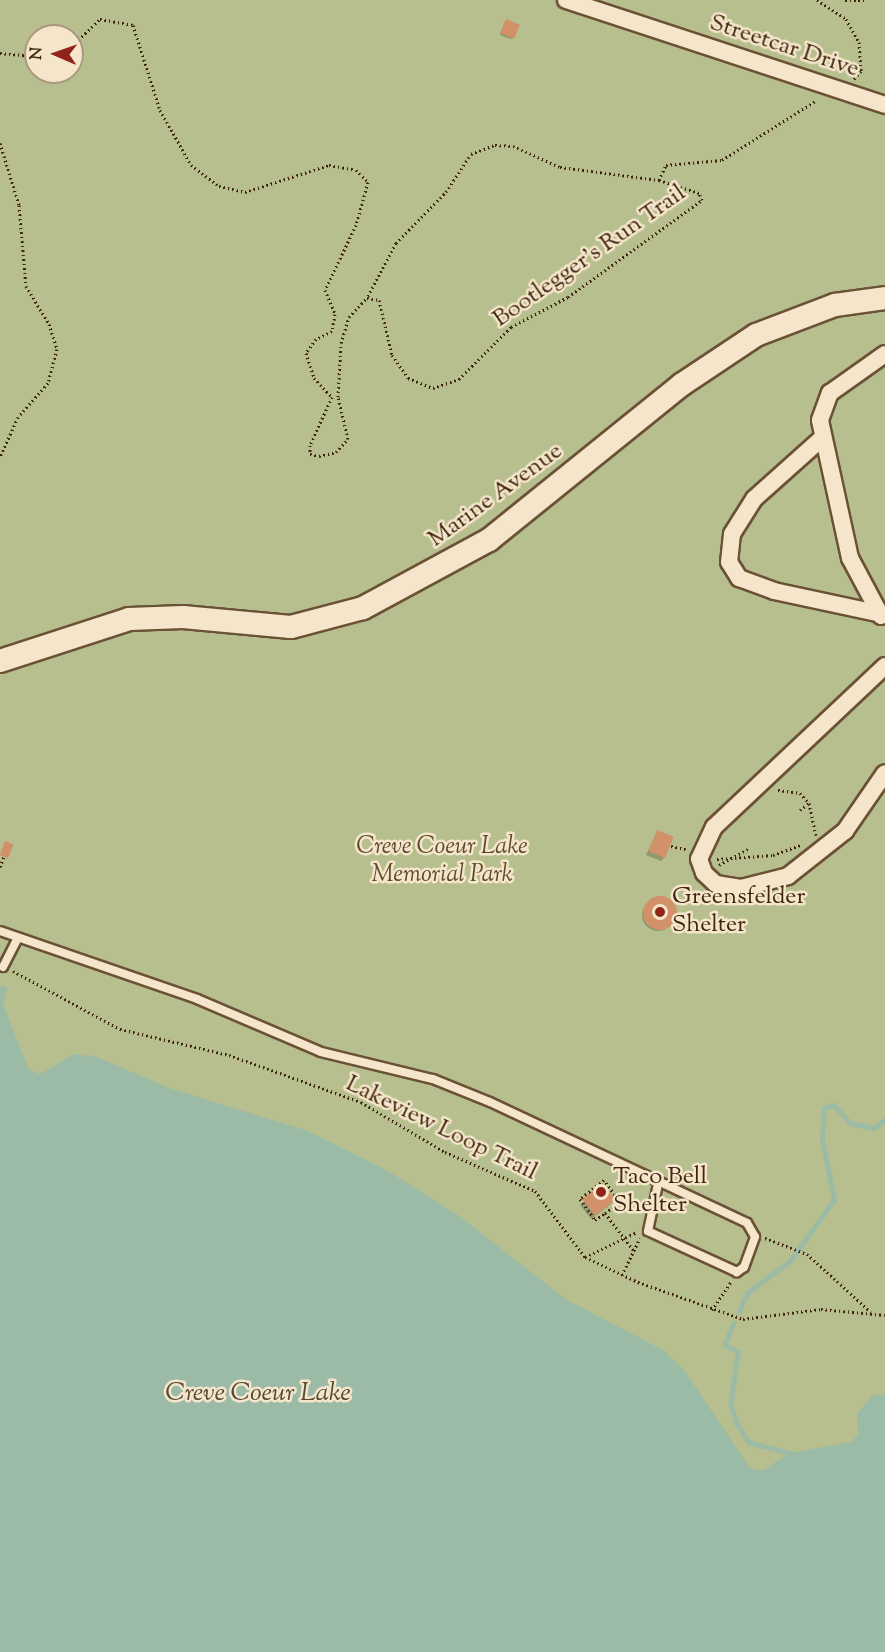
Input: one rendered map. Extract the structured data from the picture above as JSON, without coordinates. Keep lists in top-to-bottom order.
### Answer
{
  "streets": {
    "main road": ["Marine Avenue"],
    "street": ["Streetcar Drive"],
    "path": ["Bootlegger's Run Trail", "Lakeview Loop Trail"]
  },
  "crossings": [
    ["Streetcar Drive", "Bootlegger's Run Trail"]
  ],
  "water": ["Creve Coeur Lake"],
  "parks": ["Creve Coeur Lake Memorial Park"],
  "places": ["Greensfelder Shelter", "Taco Bell Shelter"],
  "north": "left"
}
